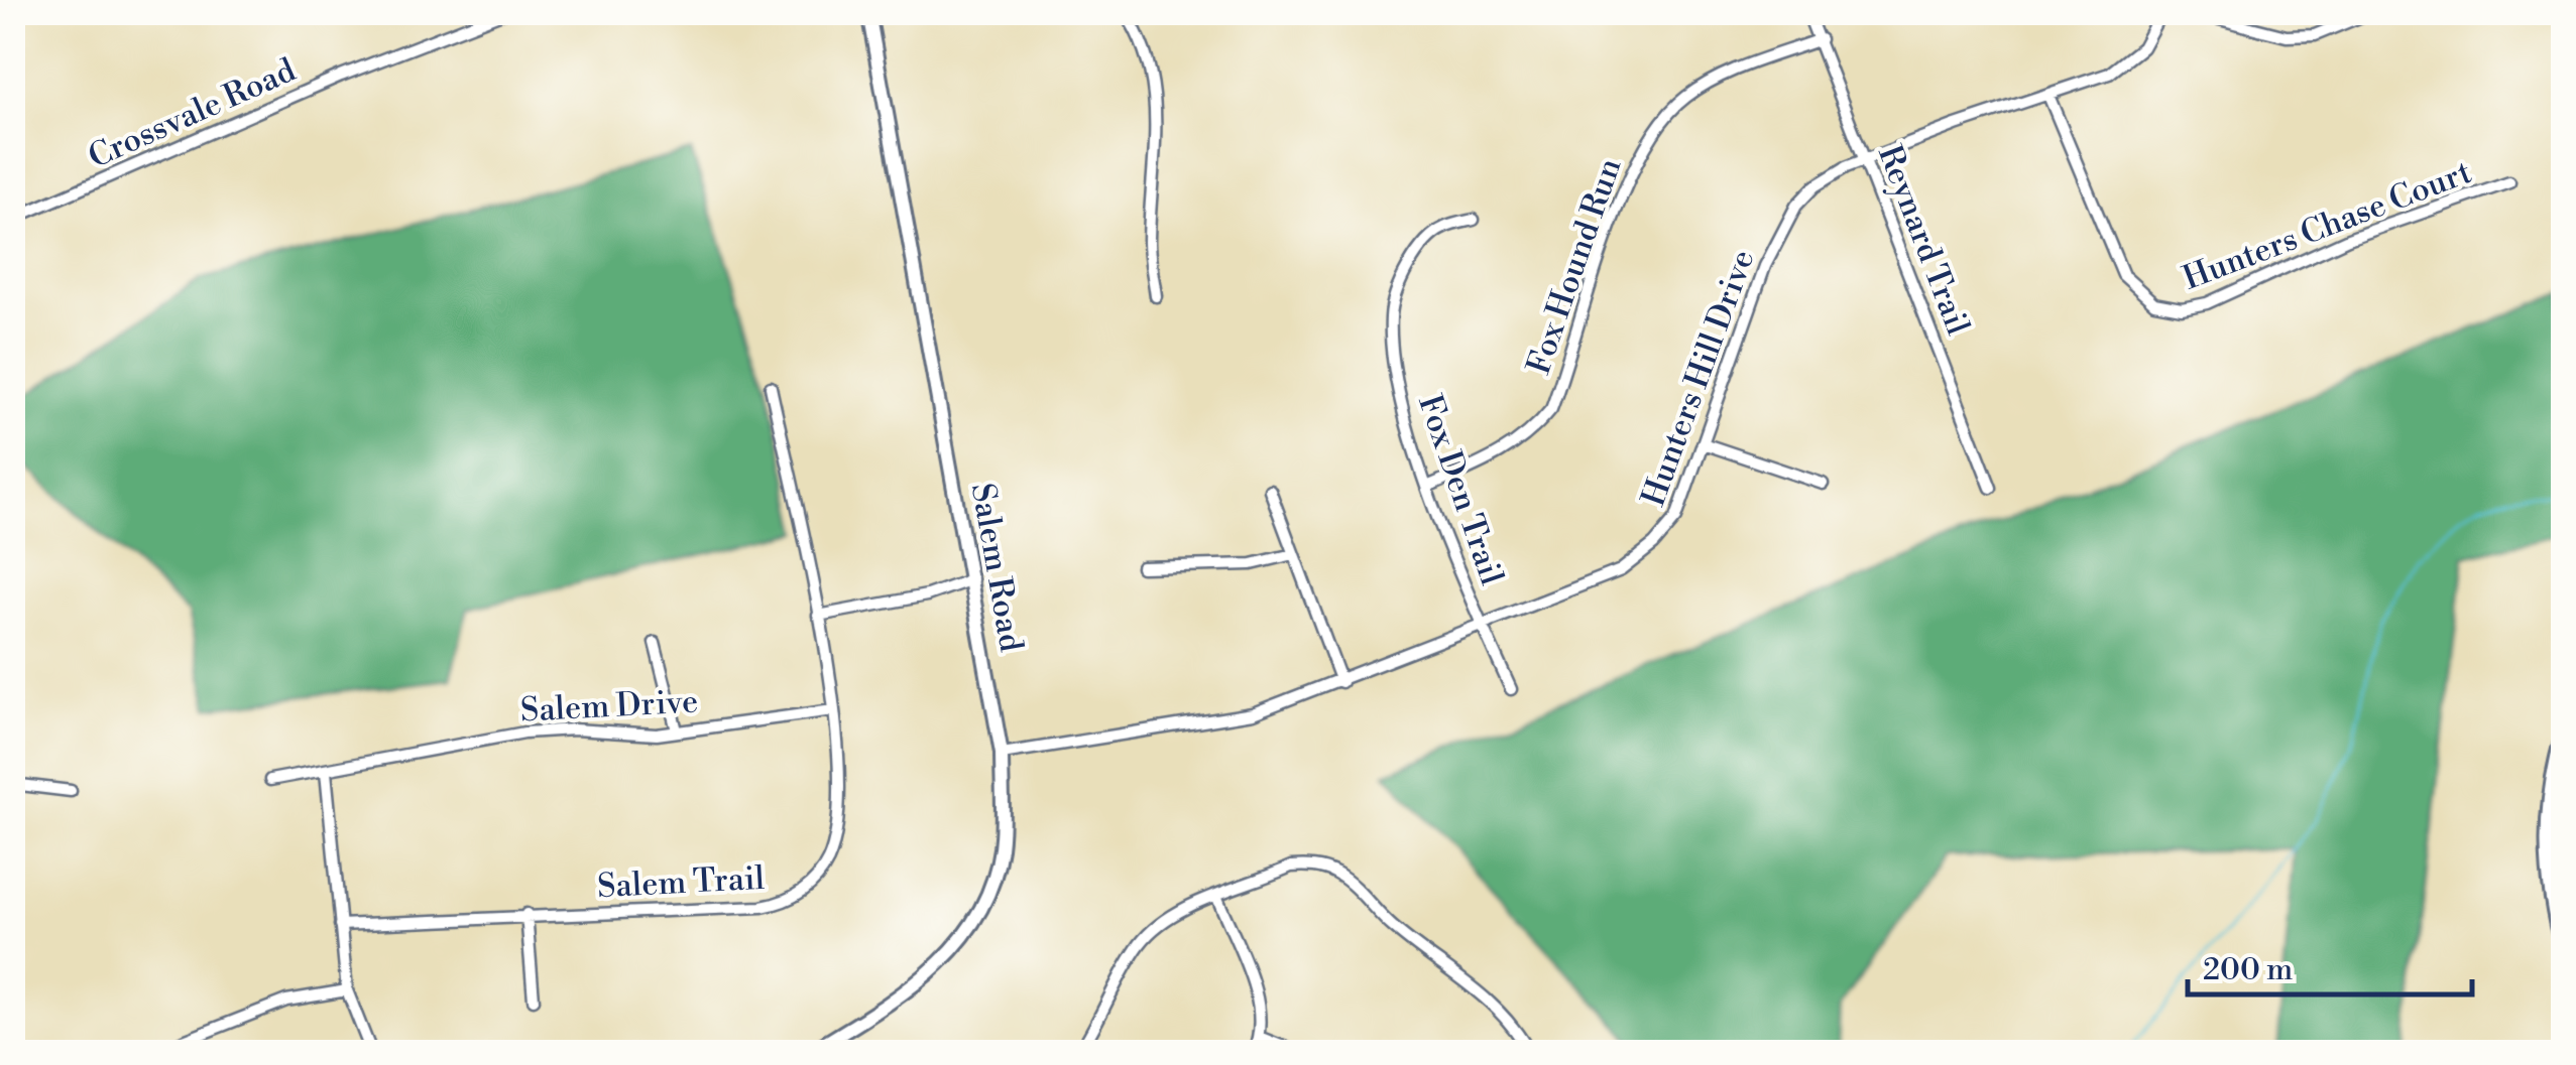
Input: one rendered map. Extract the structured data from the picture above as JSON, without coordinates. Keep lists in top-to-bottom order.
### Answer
{
  "streets": {
    "street": [
      "Crossvale Road",
      "Hunters Chase Court",
      "Reynard Trail",
      "Fox Hound Run",
      "Hunters Hill Drive",
      "Fox Den Trail",
      "Salem Road",
      "Salem Drive",
      "Salem Trail"
    ]
  },
  "crossings": [
    ["Hunters Chase Court", "Hunters Hill Drive"],
    ["Reynard Trail", "Fox Hound Run"],
    ["Reynard Trail", "Hunters Hill Drive"],
    ["Fox Hound Run", "Fox Den Trail"],
    ["Hunters Hill Drive", "Fox Den Trail"],
    ["Hunters Hill Drive", "Salem Road"],
    ["Salem Drive", "Salem Trail"]
  ],
  "scale_bar": "200 m"
}
